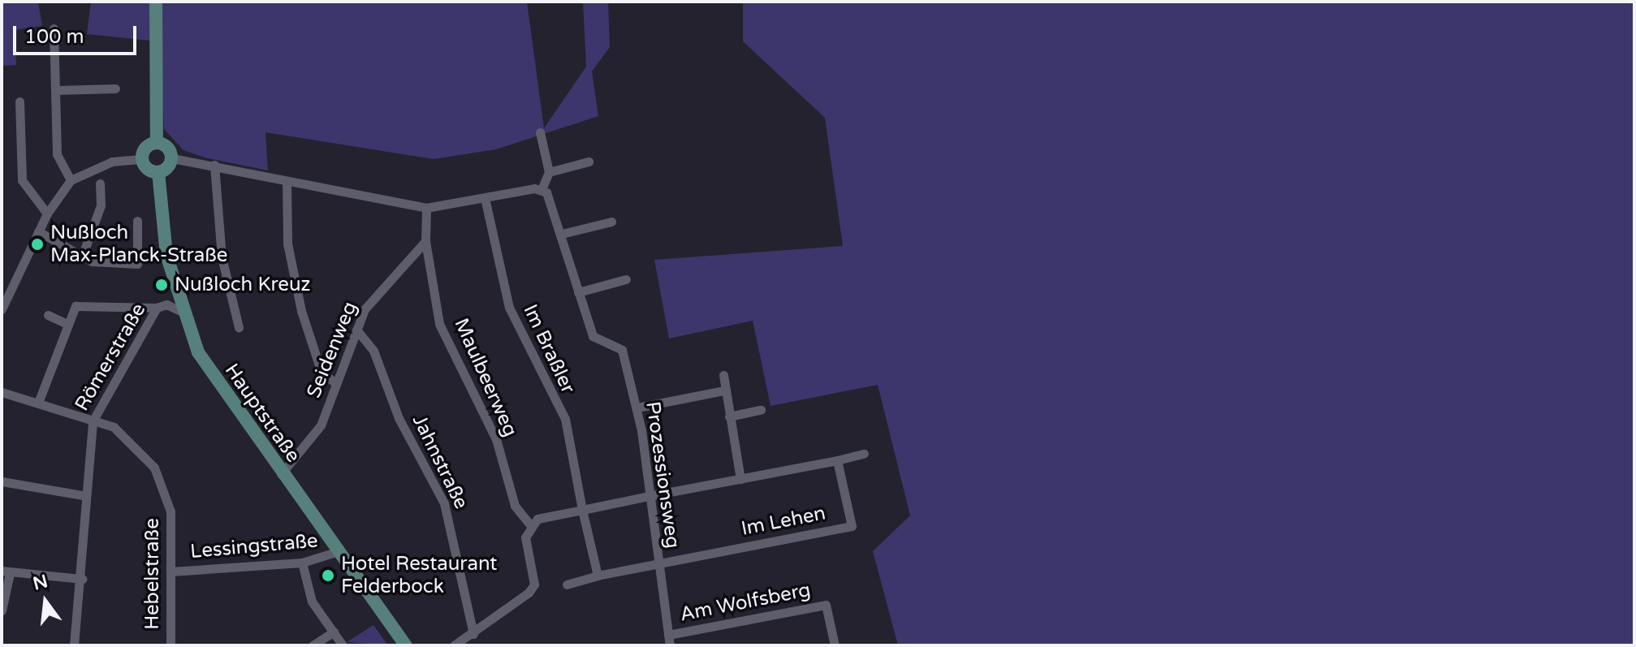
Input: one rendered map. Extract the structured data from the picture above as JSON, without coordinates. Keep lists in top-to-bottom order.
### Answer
{
  "streets": {
    "main road": ["Hauptstraße"],
    "street": [
      "Im Braßler",
      "Seidenweg",
      "Römerstraße",
      "Maulbeerweg",
      "Jahnstraße",
      "Prozessionsweg",
      "Im Lehen",
      "Lessingstraße",
      "Hebelstraße",
      "Am Wolfsberg"
    ]
  },
  "crossings": [
    ["Seidenweg", "Maulbeerweg"],
    ["Seidenweg", "Hauptstraße"],
    ["Seidenweg", "Jahnstraße"],
    ["Römerstraße", "Hauptstraße"],
    ["Römerstraße", "Hebelstraße"],
    ["Hauptstraße", "Lessingstraße"],
    ["Prozessionsweg", "Im Lehen"],
    ["Prozessionsweg", "Am Wolfsberg"],
    ["Lessingstraße", "Hebelstraße"]
  ],
  "places": ["Nußloch Max-Planck-Straße", "Nußloch Kreuz", "Hotel Restaurant Felderbock"],
  "scale_bar": "100 m",
  "north": "top"
}
